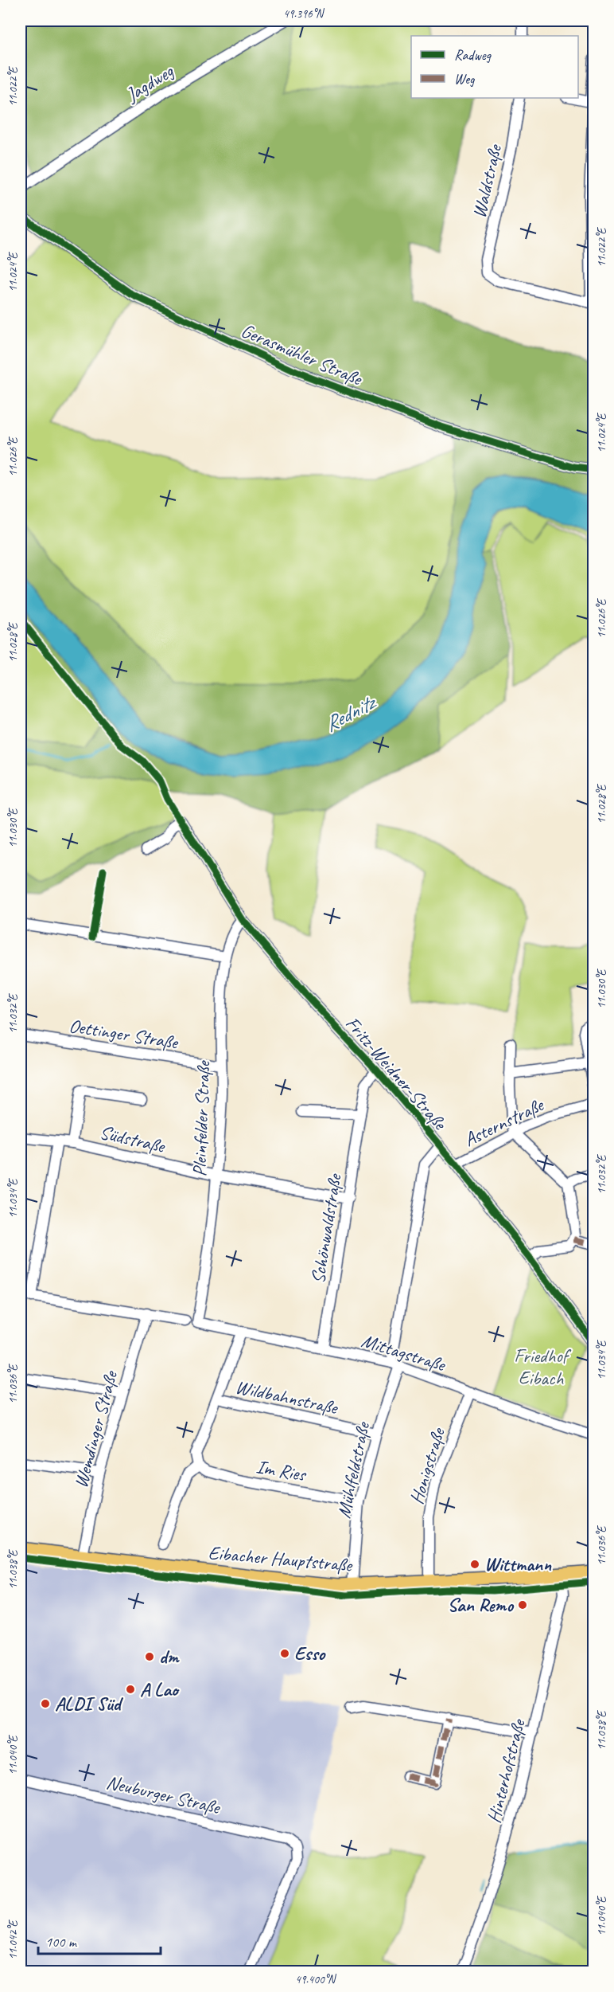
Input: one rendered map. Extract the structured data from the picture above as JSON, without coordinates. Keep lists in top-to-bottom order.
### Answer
{
  "streets": {
    "main road": ["Eibacher Hauptstraße"],
    "street": [
      "Jagdweg",
      "Waldstraße",
      "Gerasmühler Straße",
      "Oettinger Straße",
      "Fritz-Weidner-Straße",
      "Pleinfelder Straße",
      "Asternstraße",
      "Südstraße",
      "Schönwaldstraße",
      "Mittagstraße",
      "Wildbahnstraße",
      "Wemdinger Straße",
      "Honigstraße",
      "Im Ries",
      "Mühlfeldstraße",
      "Hinterhofstraße",
      "Neuburger Straße"
    ]
  },
  "crossings": [
    ["Oettinger Straße", "Pleinfelder Straße"],
    ["Fritz-Weidner-Straße", "Pleinfelder Straße"],
    ["Fritz-Weidner-Straße", "Asternstraße"],
    ["Fritz-Weidner-Straße", "Schönwaldstraße"],
    ["Fritz-Weidner-Straße", "Mühlfeldstraße"],
    ["Pleinfelder Straße", "Südstraße"],
    ["Pleinfelder Straße", "Mittagstraße"],
    ["Südstraße", "Schönwaldstraße"],
    ["Schönwaldstraße", "Mittagstraße"],
    ["Mittagstraße", "Honigstraße"],
    ["Mittagstraße", "Mühlfeldstraße"],
    ["Wildbahnstraße", "Mühlfeldstraße"],
    ["Wemdinger Straße", "Eibacher Hauptstraße"],
    ["Honigstraße", "Eibacher Hauptstraße"],
    ["Im Ries", "Mühlfeldstraße"],
    ["Mühlfeldstraße", "Eibacher Hauptstraße"],
    ["Eibacher Hauptstraße", "Hinterhofstraße"]
  ],
  "water": ["Rednitz"],
  "parks": ["Friedhof Eibach"],
  "places": [
    "Wittmann",
    "San Remo",
    "Esso",
    "dm",
    "A Lao",
    "ALDI Süd"
  ],
  "legend": ["Radweg", "Weg"],
  "scale_bar": "100 m",
  "coordinates": [
    "49.396°N",
    "11.022°E",
    "11.024°E",
    "11.026°E",
    "11.028°E",
    "11.030°E",
    "11.032°E",
    "11.034°E",
    "11.036°E",
    "11.038°E",
    "11.040°E",
    "11.042°E",
    "49.400°N"
  ]
}
